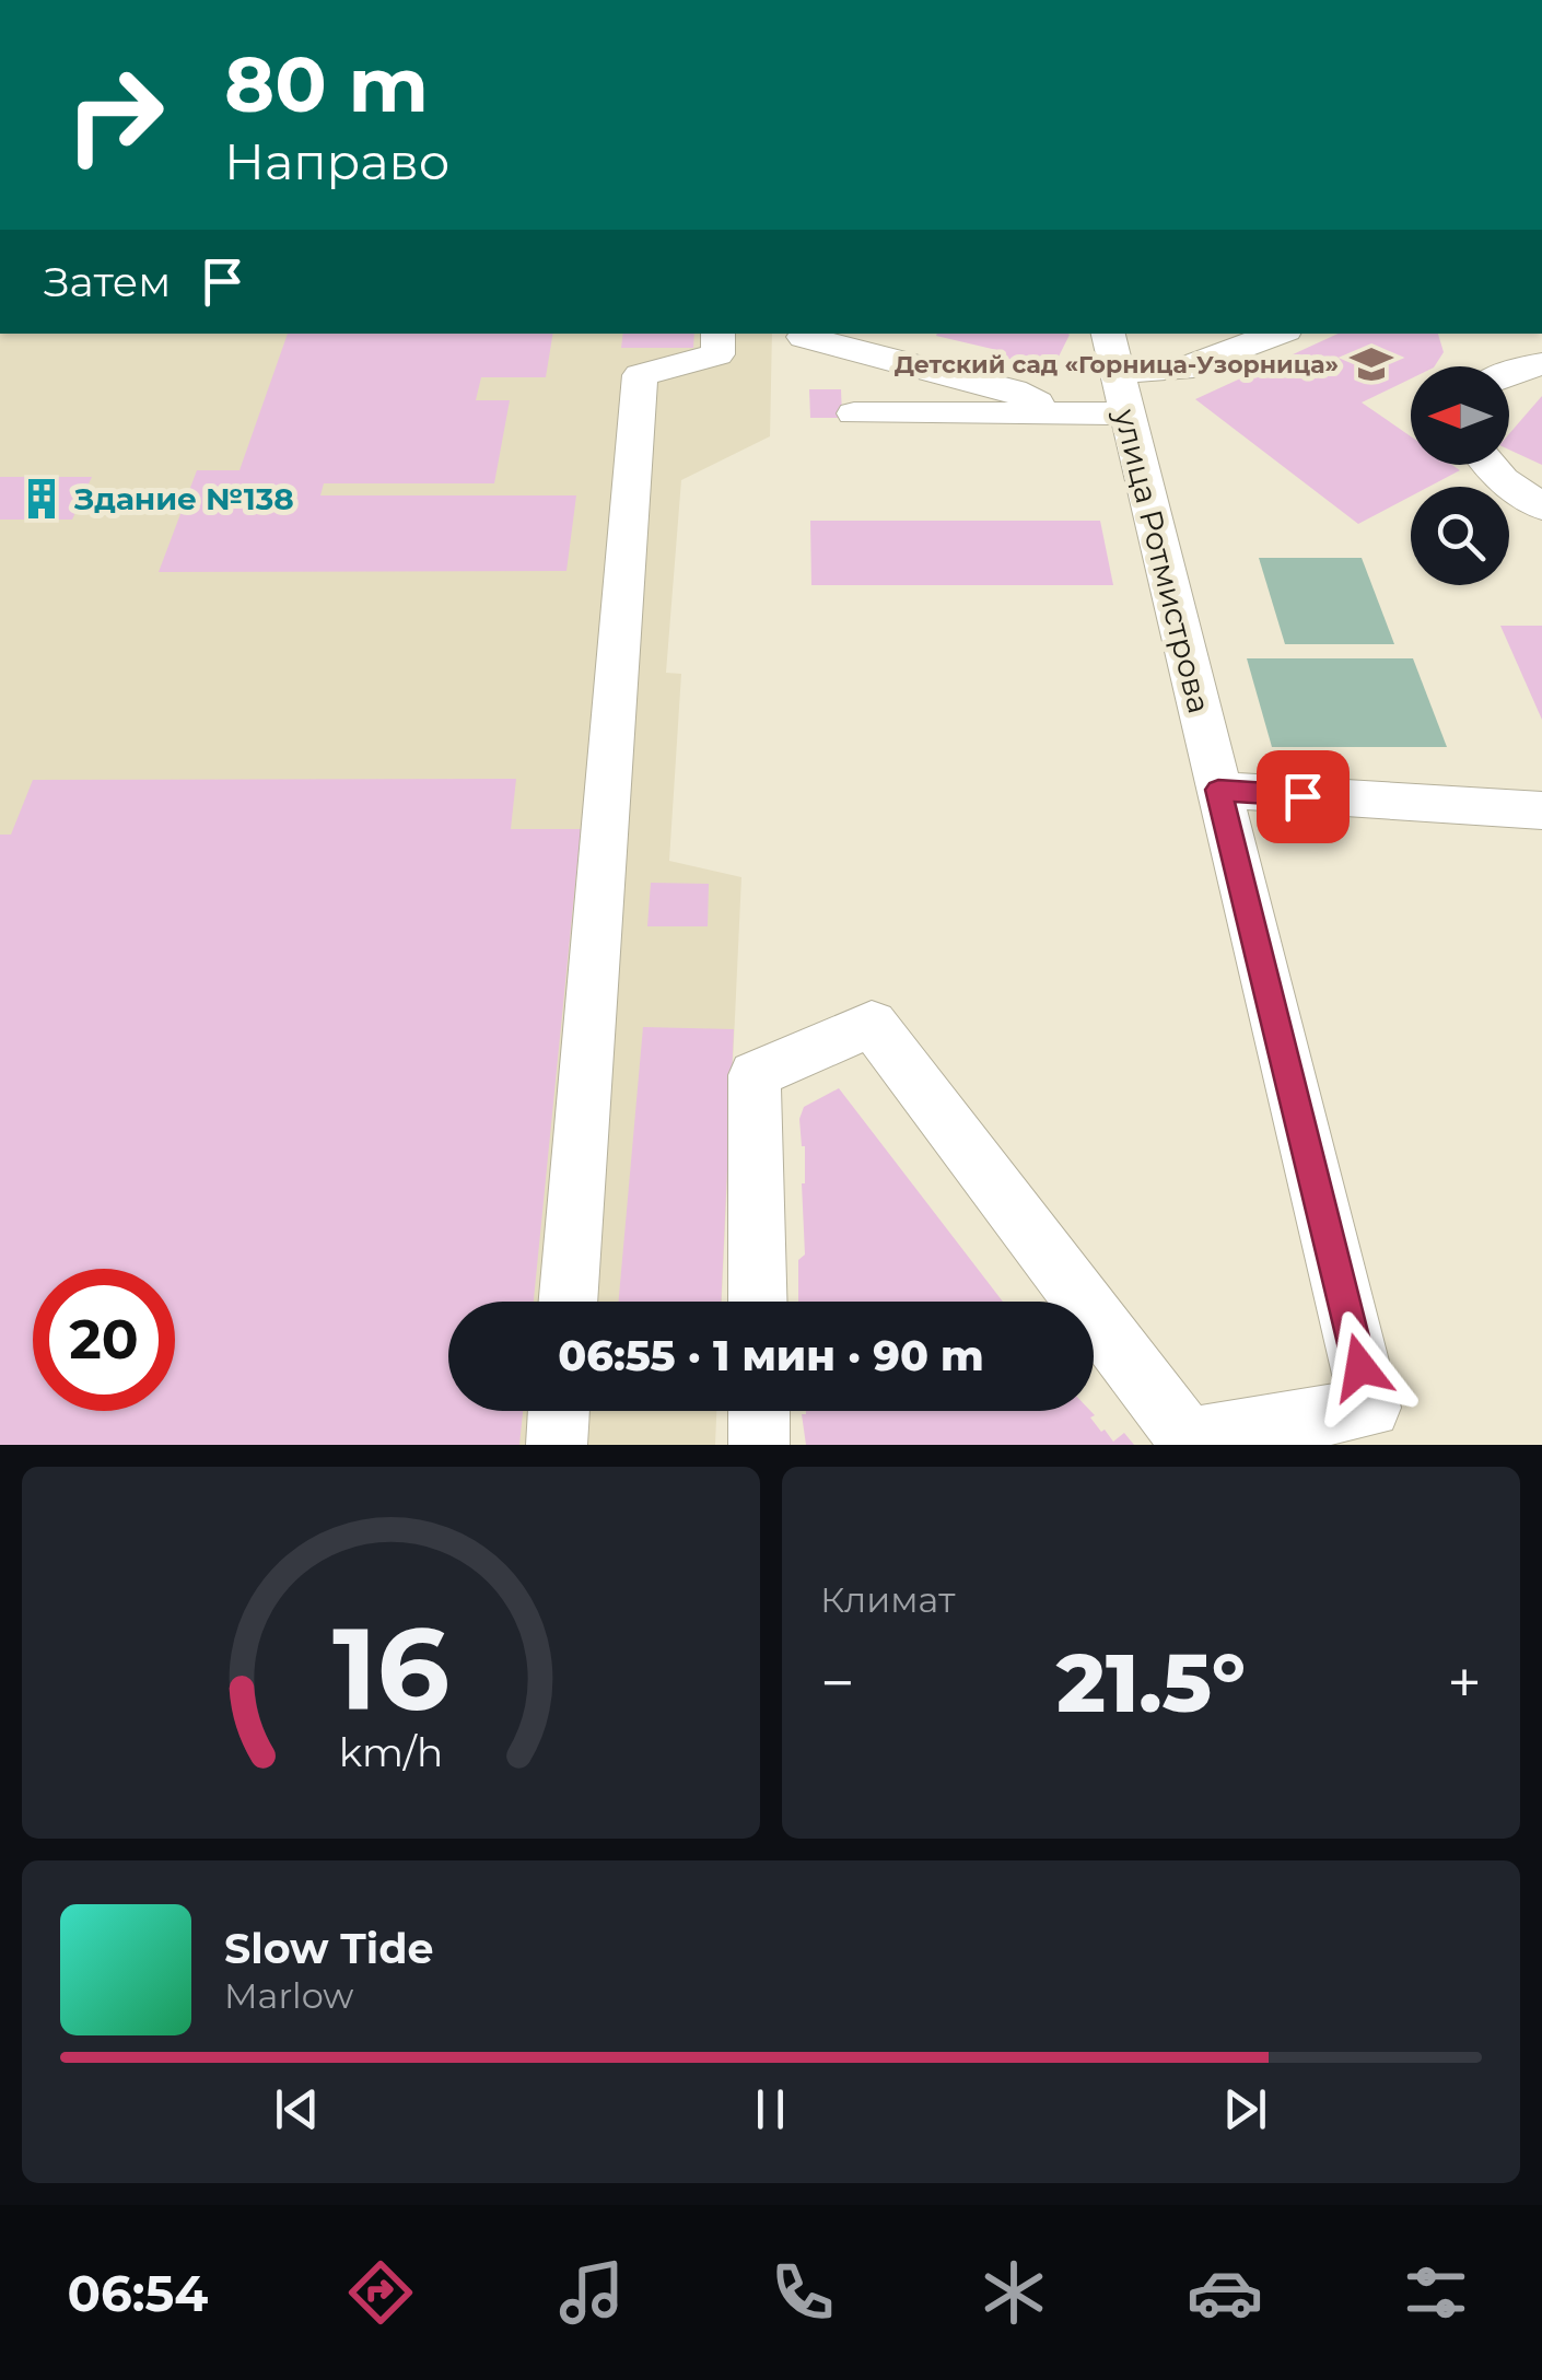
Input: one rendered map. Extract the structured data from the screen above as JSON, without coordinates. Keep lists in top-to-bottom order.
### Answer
{
  "streets": {
    "street": ["улица Ротмистрова"]
  },
  "places": {
    "school or university": ["Детский сад «Горница-Узорница»"],
    "building": ["Здание №138"]
  },
  "north": "left",
  "page": {
    "turn": ["80 m", "Направо"],
    "then": "Затем",
    "limit": "20",
    "trip": "06:55 · 1 мин · 90 m",
    "tile": "Климат",
    "heat": ["−", "21.5°", "+"],
    "song": ["Slow Tide", "Marlow"],
    "tabs": "06:54",
    "gauge": ["16", "km/h"]
  }
}
